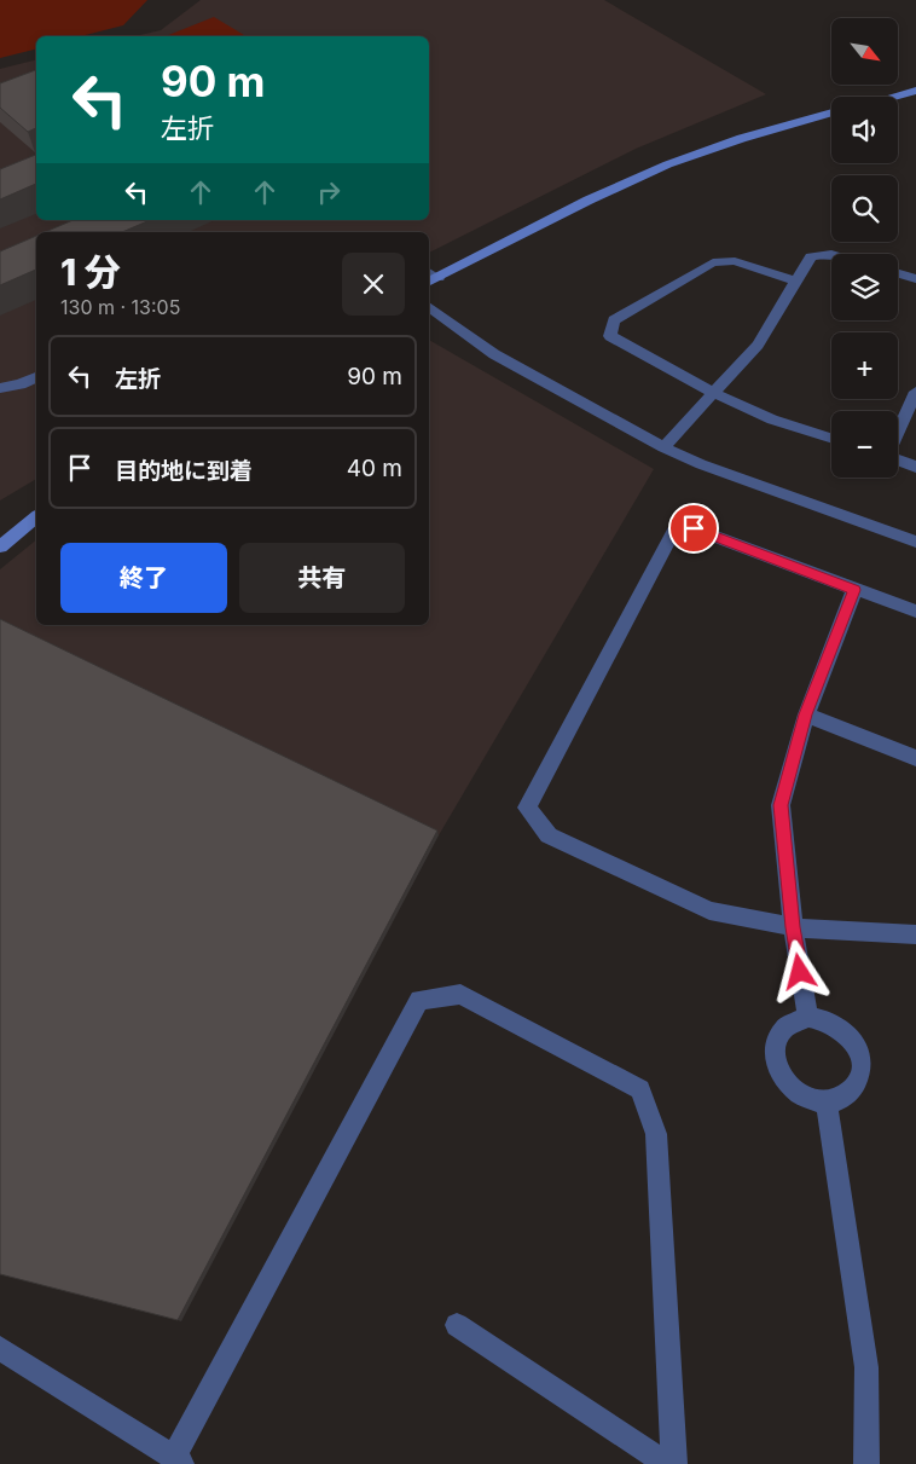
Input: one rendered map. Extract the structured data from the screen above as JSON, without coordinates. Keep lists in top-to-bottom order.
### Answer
{
  "north": "bottom right",
  "page": {
    "map_buttons": ["+", "−"],
    "turn": ["90 m", "左折"],
    "heading": ["1 分", "130 m · 13:05"],
    "list": [
      {
        "name": "左折",
        "value": "90 m"
      },
      {
        "name": "目的地に到着",
        "value": "40 m"
      }
    ],
    "buttons": ["終了", "共有"]
  }
}
